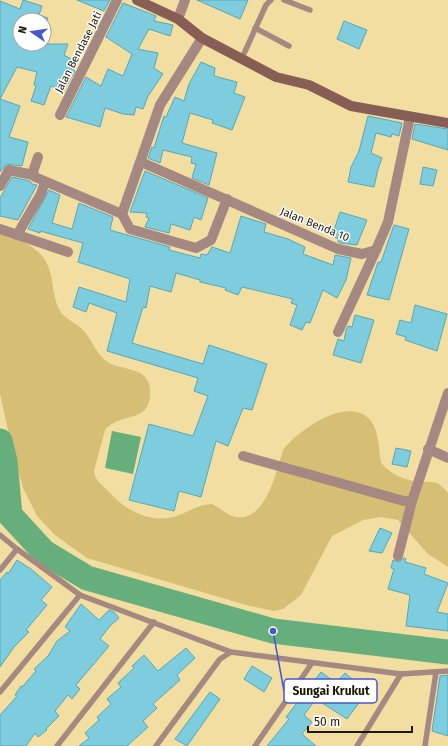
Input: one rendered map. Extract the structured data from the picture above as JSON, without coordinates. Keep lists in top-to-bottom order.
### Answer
{
  "streets": {
    "street": ["Jalan Bendase Jati", "Jalan Benda 10"]
  },
  "places": ["Sungai Krukut"],
  "scale_bar": "50 m",
  "north": "left"
}
